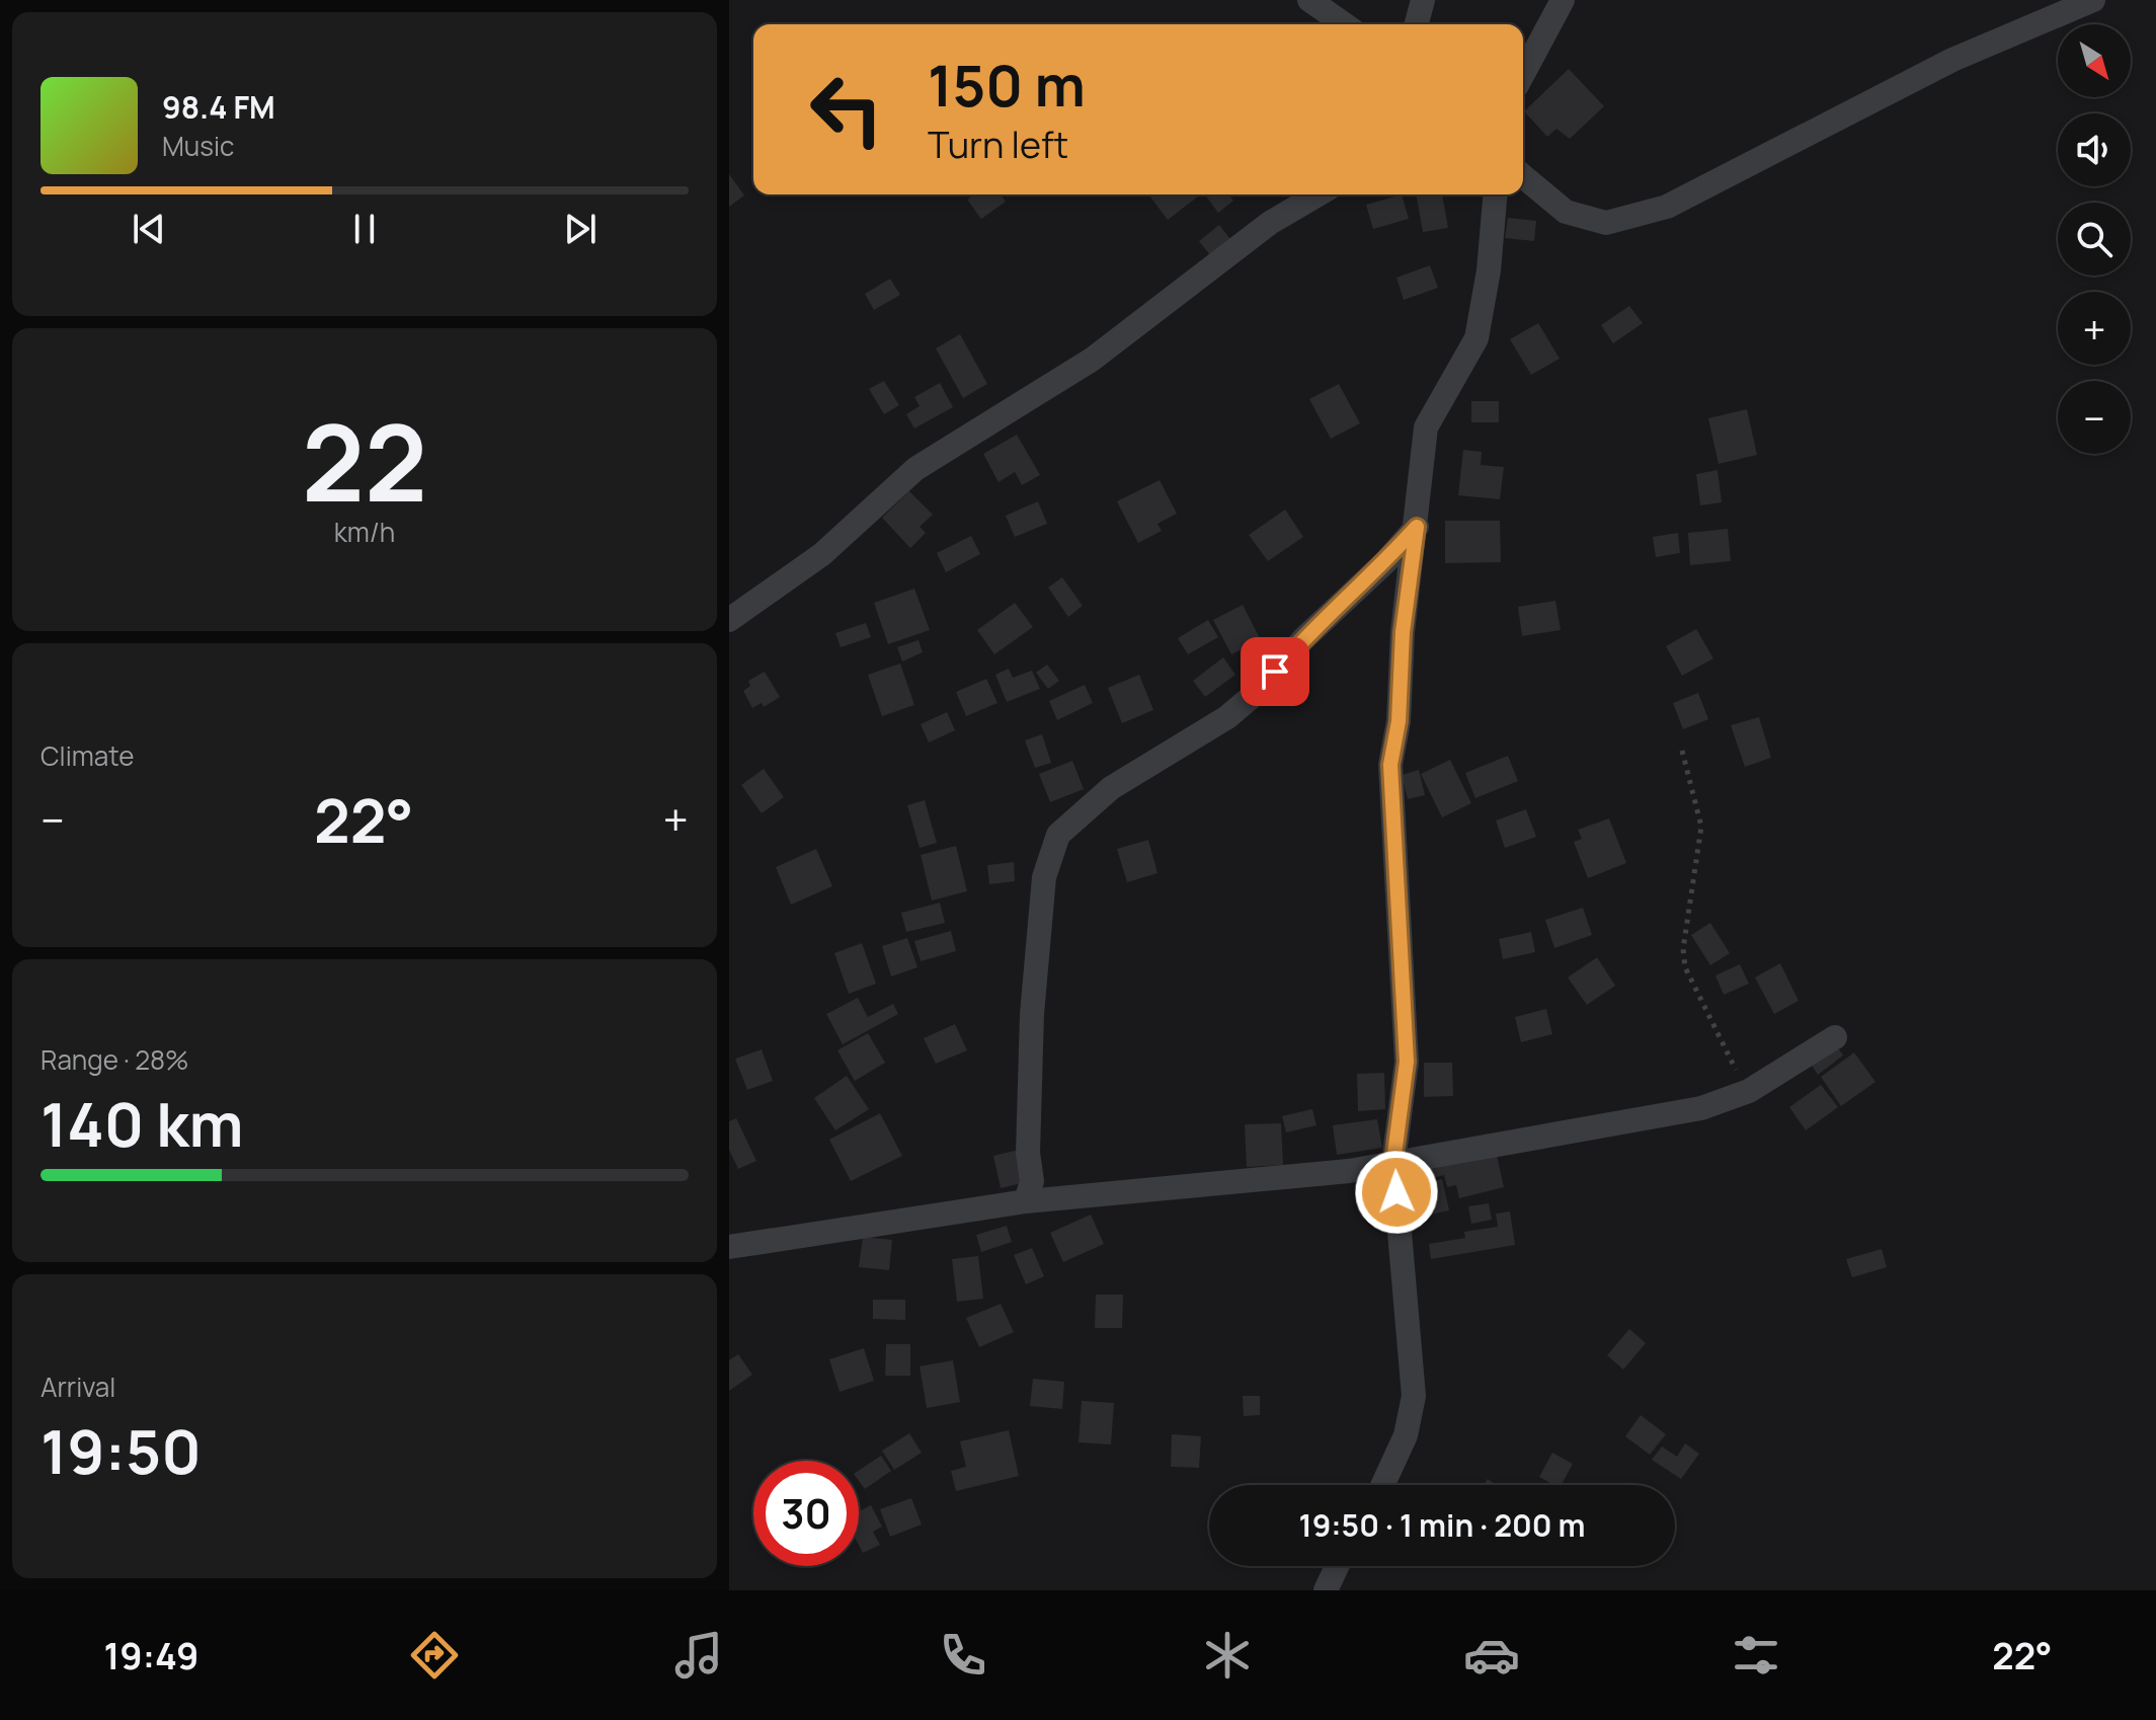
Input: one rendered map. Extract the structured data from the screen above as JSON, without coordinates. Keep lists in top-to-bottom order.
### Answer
{
  "north": "bottom right",
  "page": {
    "map_buttons": ["+", "−"],
    "turn": ["150 m", "Turn left"],
    "song": ["98.4 FM", "Music"],
    "tile": [
      ["22", "km/h"],
      "Climate",
      ["Range · 28%", "140 km"],
      ["Arrival", "19:50"]
    ],
    "heat": ["−", "22°", "+"],
    "limit": "30",
    "trip": "19:50 · 1 min · 200 m",
    "tabs": ["19:49", "22°"]
  }
}
